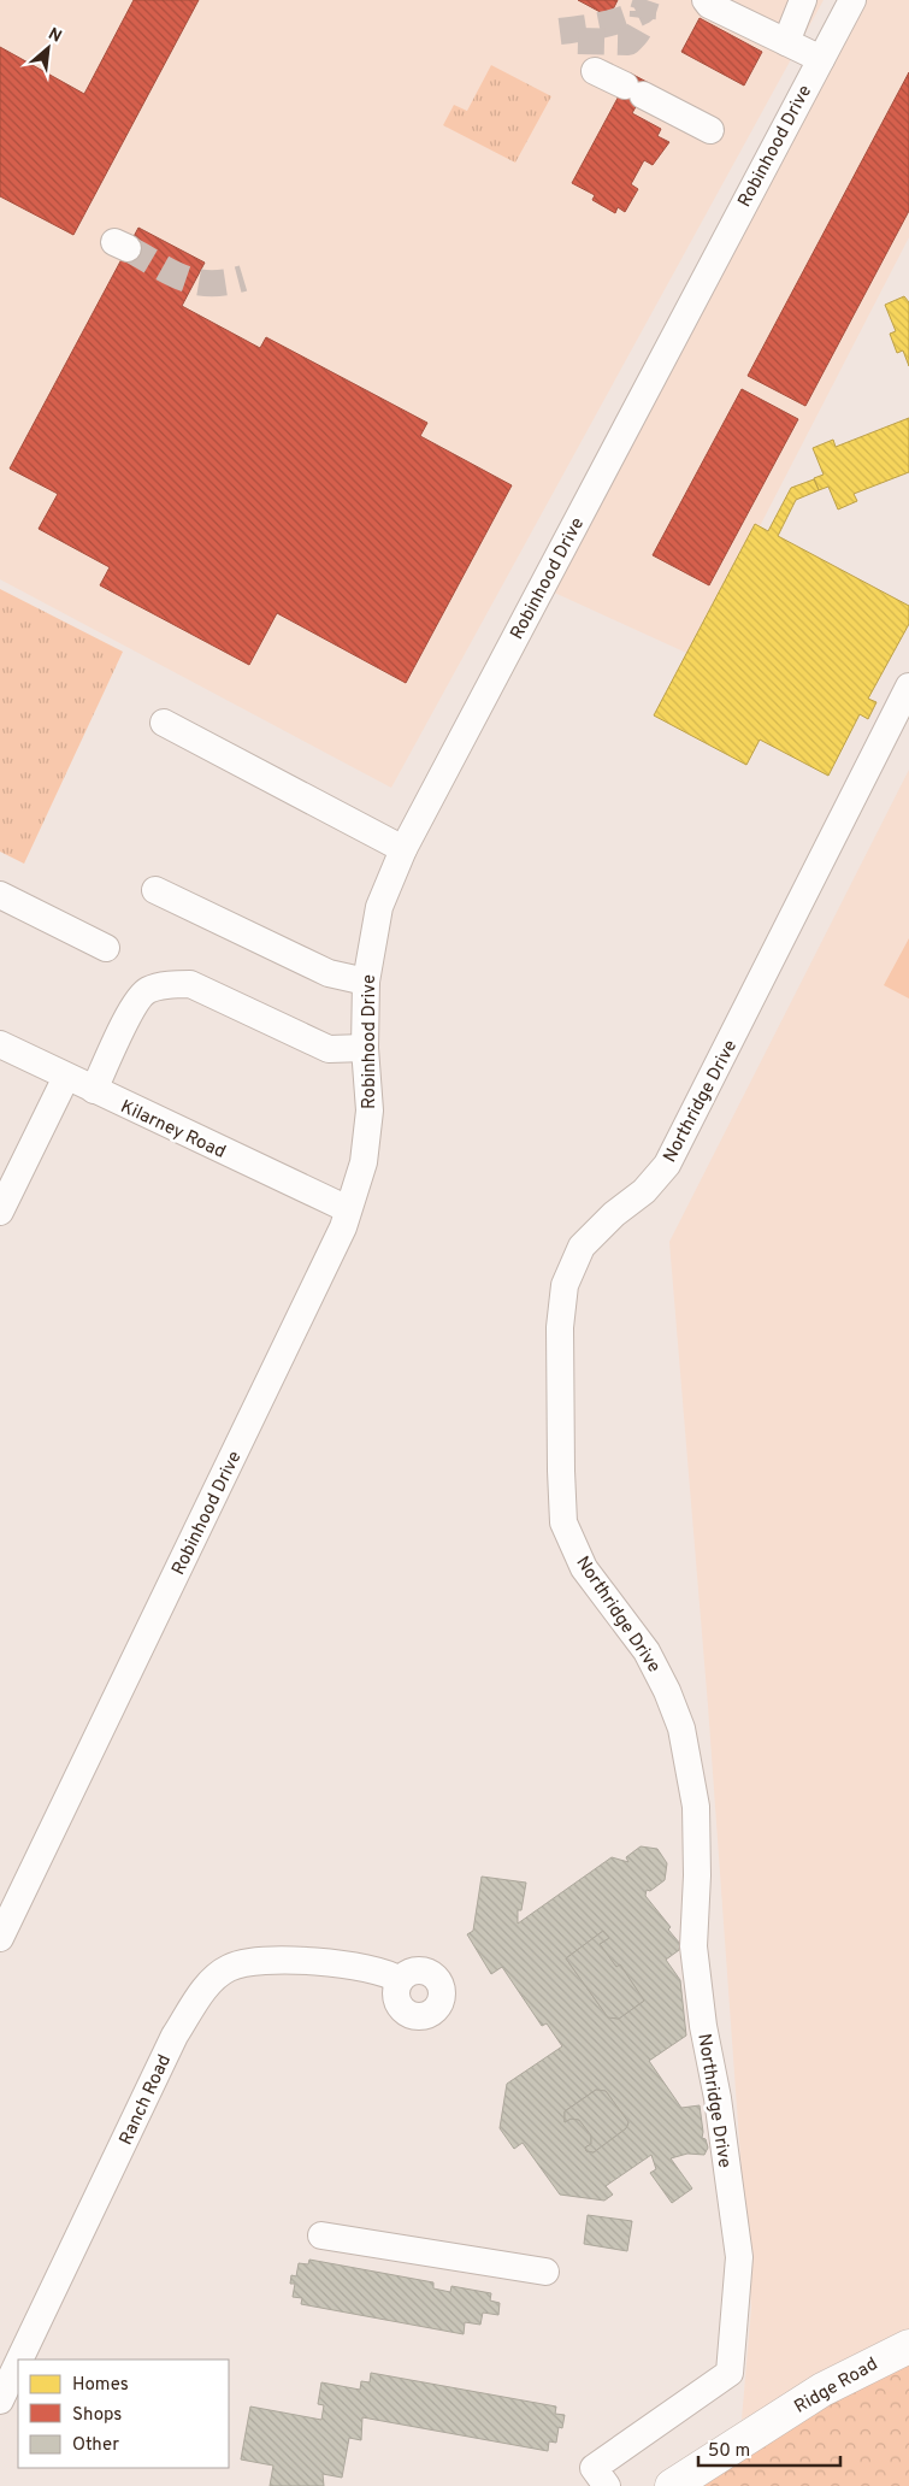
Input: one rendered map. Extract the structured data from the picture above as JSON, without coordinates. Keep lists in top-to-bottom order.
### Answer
{
  "streets": {
    "main road": ["Ridge Road"],
    "street": [
      "Robinhood Drive",
      "Northridge Drive",
      "Kilarney Road",
      "Ranch Road"
    ]
  },
  "crossings": [
    ["Robinhood Drive", "Kilarney Road"]
  ],
  "legend": ["Homes", "Shops", "Other"],
  "scale_bar": "50 m",
  "north": "top right"
}
